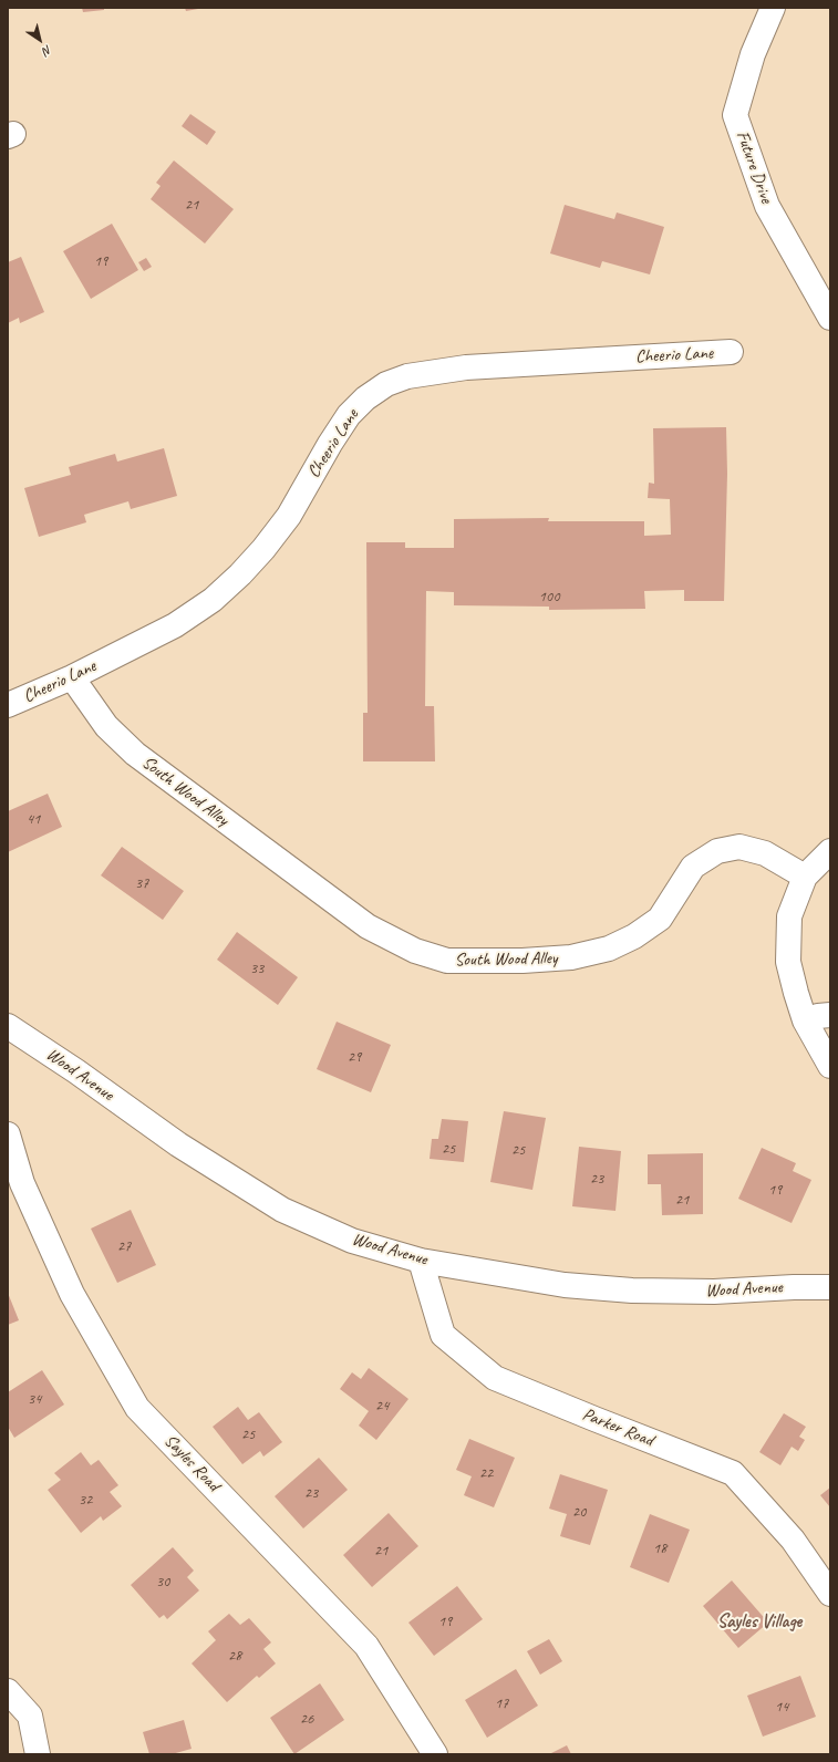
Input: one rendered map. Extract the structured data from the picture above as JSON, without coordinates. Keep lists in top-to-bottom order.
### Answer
{
  "streets": {
    "street": [
      "Future Drive",
      "Cheerio Lane",
      "South Wood Alley",
      "Wood Avenue",
      "Parker Road",
      "Sayles Road"
    ]
  },
  "crossings": [
    ["Cheerio Lane", "South Wood Alley"],
    ["Wood Avenue", "Parker Road"]
  ],
  "districts": ["Sayles Village"],
  "house_numbers": [
    "21",
    "19",
    "100",
    "41",
    "37",
    "33",
    "29",
    "25",
    "25",
    "23",
    "19",
    "21",
    "27",
    "34",
    "24",
    "25",
    "22",
    "23",
    "32",
    "20",
    "18",
    "21",
    "30",
    "19",
    "28",
    "17",
    "14",
    "26"
  ],
  "north": "bottom right"
}
